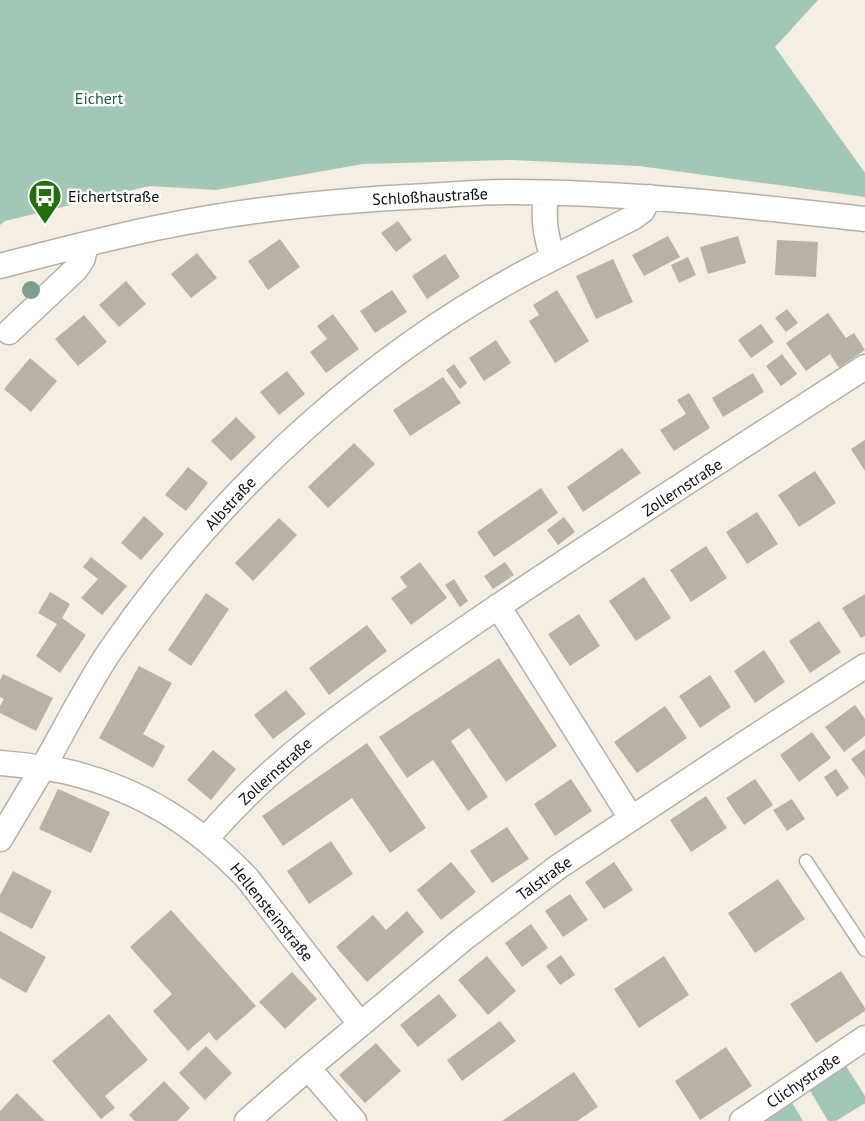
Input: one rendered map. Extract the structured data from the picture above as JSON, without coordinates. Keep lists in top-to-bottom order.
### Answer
{
  "streets": {
    "street": [
      "Schloßhaustraße",
      "Zollernstraße",
      "Albstraße",
      "Talstraße",
      "Hellensteinstraße",
      "Clichystraße"
    ]
  },
  "crossings": [
    ["Schloßhaustraße", "Albstraße"],
    ["Zollernstraße", "Hellensteinstraße"],
    ["Albstraße", "Hellensteinstraße"],
    ["Talstraße", "Hellensteinstraße"]
  ],
  "parks": ["Eichert"],
  "places": {
    "bus stop": ["Eichertstraße"]
  }
}
